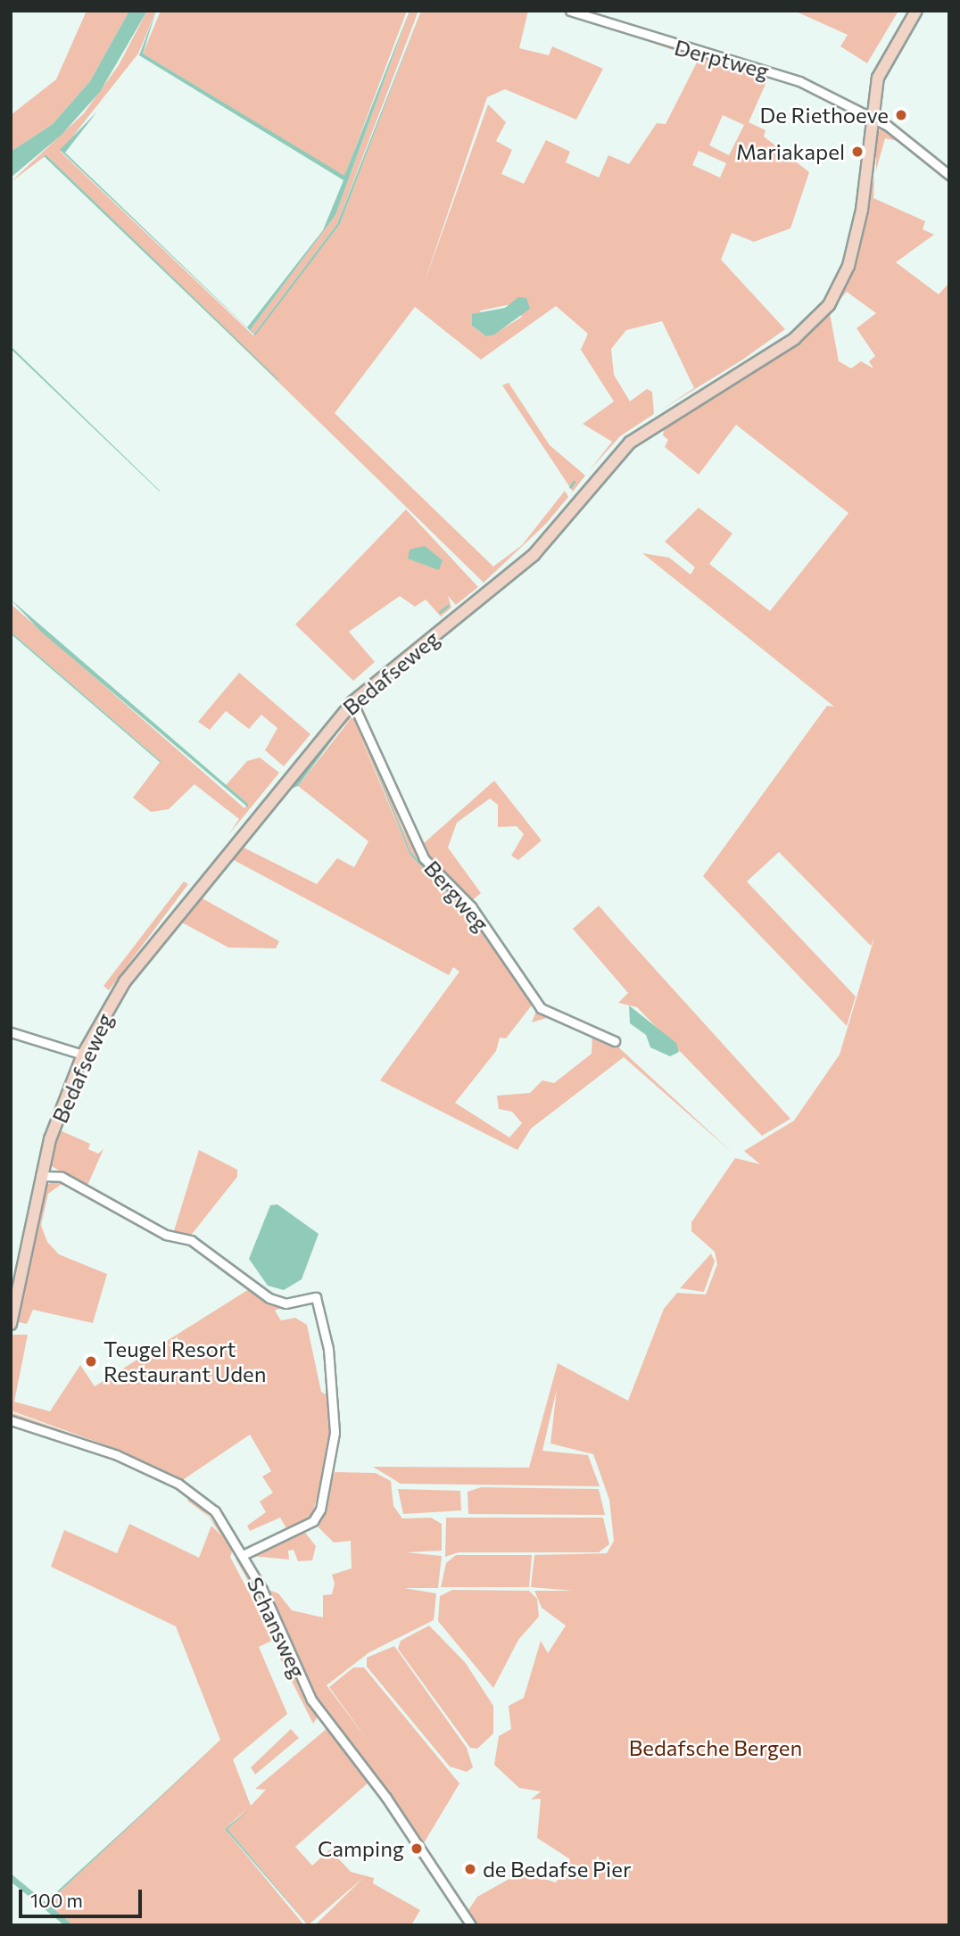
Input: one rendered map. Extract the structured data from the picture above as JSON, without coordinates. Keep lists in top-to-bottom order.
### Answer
{
  "streets": {
    "street": [
      "Derptweg",
      "Bedafseweg",
      "Bergweg",
      "Schansweg"
    ]
  },
  "crossings": [
    ["Derptweg", "Bedafseweg"],
    ["Bedafseweg", "Bergweg"]
  ],
  "parks": ["Bedafsche Bergen"],
  "places": [
    "De Riethoeve",
    "Mariakapel",
    "Teugel Resort Restaurant Uden",
    "Camping",
    "de Bedafse Pier"
  ],
  "scale_bar": "100 m"
}
